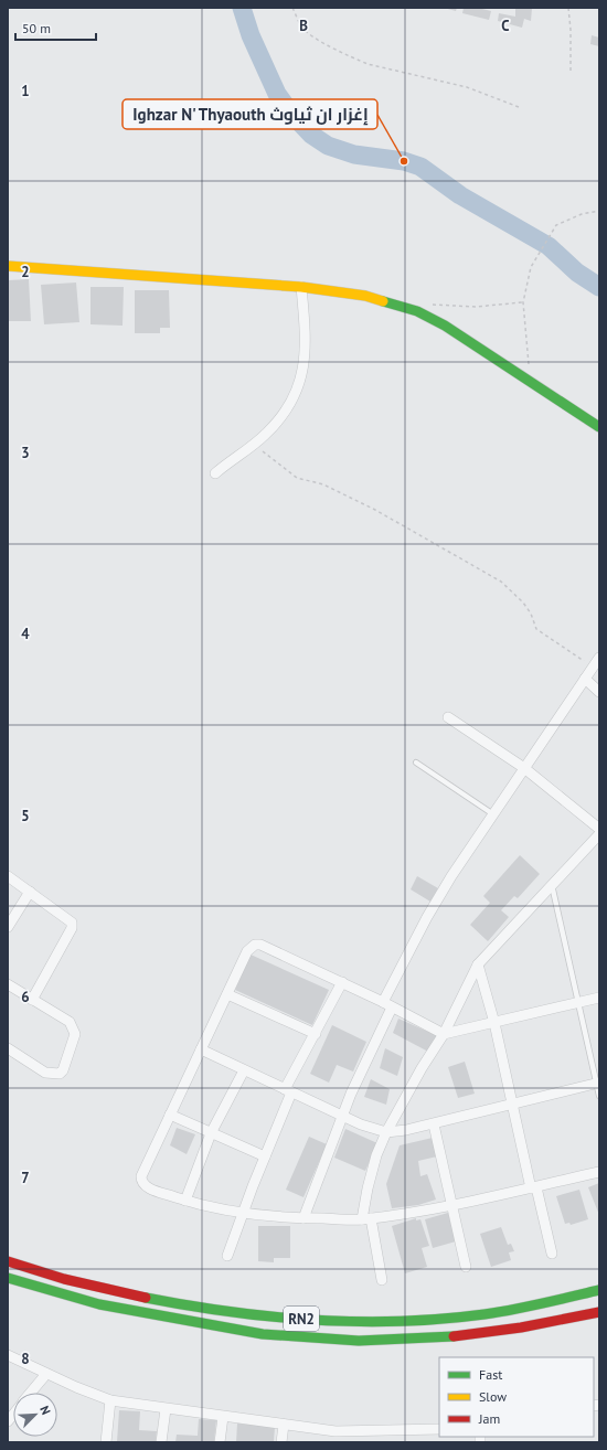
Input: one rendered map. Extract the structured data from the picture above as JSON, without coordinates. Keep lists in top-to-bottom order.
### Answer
{
  "streets": {
    "main road": ["RN2"]
  },
  "places": ["Ighzar N' Thyaouth إغزار ان ثياوث"],
  "legend": ["Fast", "Slow", "Jam"],
  "scale_bar": "50 m",
  "north": "top right",
  "grid": {
    "columns": ["B", "C"],
    "rows": [
      "1",
      "2",
      "3",
      "4",
      "5",
      "6",
      "7",
      "8"
    ]
  }
}
